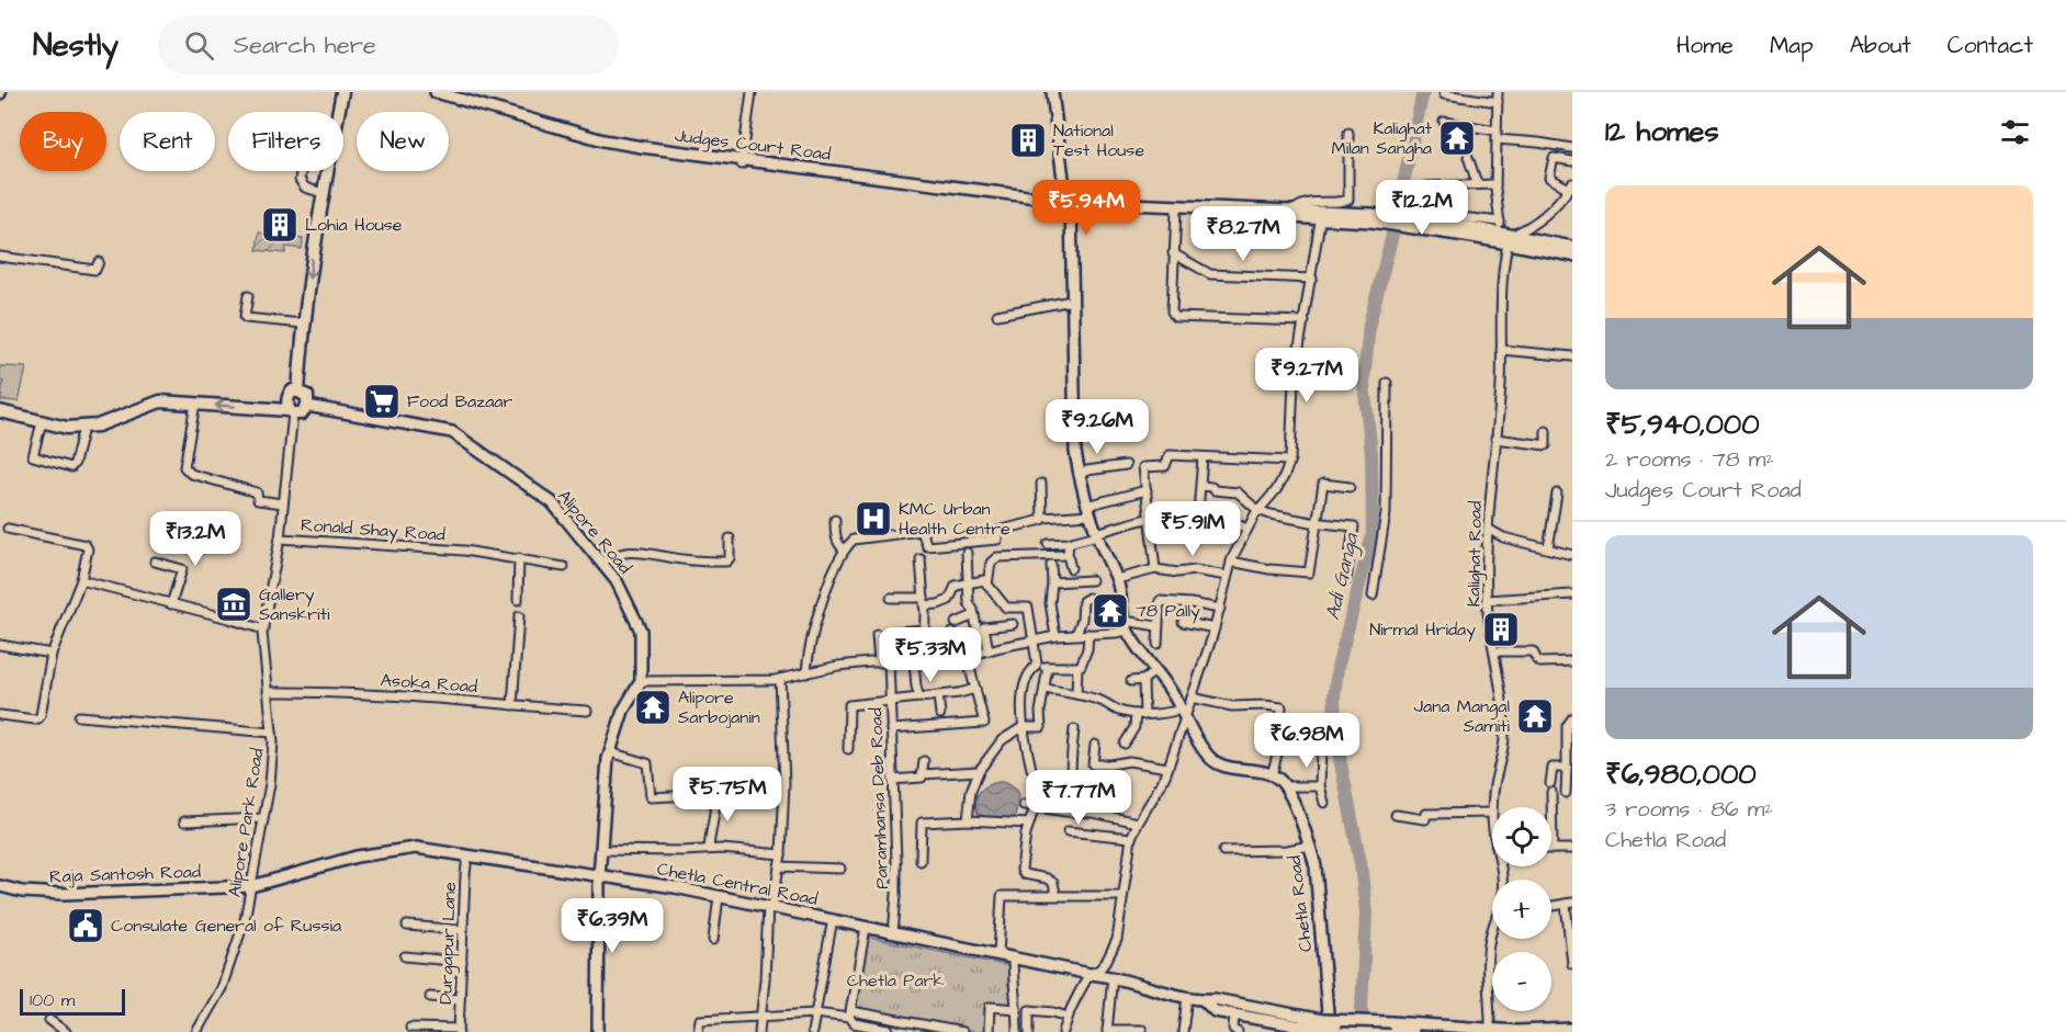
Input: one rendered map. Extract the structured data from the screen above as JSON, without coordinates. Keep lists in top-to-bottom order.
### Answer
{
  "streets": {
    "main road": [
      "Judges Court Road",
      "Alipore Road",
      "Raja Santosh Road",
      "Chetla Central Road",
      "Chetla Road"
    ],
    "street": [
      "Ronald Shay Road",
      "Kalighat Road",
      "Asoka Road",
      "Paramhansa Deb Road",
      "Alipore Park Road",
      "Durgapur Lane"
    ]
  },
  "crossings": [
    ["Ronald Shay Road", "Alipore Park Road"],
    ["Alipore Road", "Alipore Park Road"],
    ["Asoka Road", "Alipore Park Road"],
    ["Paramhansa Deb Road", "Chetla Central Road"],
    ["Alipore Park Road", "Raja Santosh Road"],
    ["Alipore Park Road", "Chetla Central Road"],
    ["Raja Santosh Road", "Chetla Central Road"],
    ["Chetla Central Road", "Durgapur Lane"]
  ],
  "water": ["Adi Ganga"],
  "parks": ["Chetla Park"],
  "places": {
    "temple": [
      "Kalighat Milan Sangha",
      "78 Pally",
      "Alipore Sarbojanin",
      "Jana Mangal Samiti"
    ],
    "building": ["National Test House", "Lohia House", "Nirmal Hriday"],
    "supermarket": ["Food Bazaar"],
    "hospital": ["KMC Urban Health Centre"],
    "museum": ["Gallery Sanskriti"],
    "public building": ["Consulate General of Russia"]
  },
  "scale_bar": "100 m",
  "page": {
    "header": "Nestly",
    "search": "Search here",
    "nav": [
      "Home",
      "Map",
      "About",
      "Contact"
    ],
    "heading": "12 homes",
    "chip": [
      "Buy",
      "Rent",
      "Filters",
      "New"
    ],
    "list": [
      {
        "name": "₹5,940,000",
        "note": "2 rooms · 78 m² · Judges Court Road"
      },
      {
        "name": "₹6,980,000",
        "note": "3 rooms · 86 m² · Chetla Road"
      }
    ],
    "price": [
      "₹5.94M",
      "₹12.2M",
      "₹8.27M",
      "₹9.27M",
      "₹9.26M",
      "₹5.91M",
      "₹13.2M",
      "₹5.33M",
      "₹6.98M",
      "₹5.75M",
      "₹7.77M",
      "₹6.39M"
    ],
    "map_buttons": ["+", "−"],
    "scale": "100 m"
  }
}
